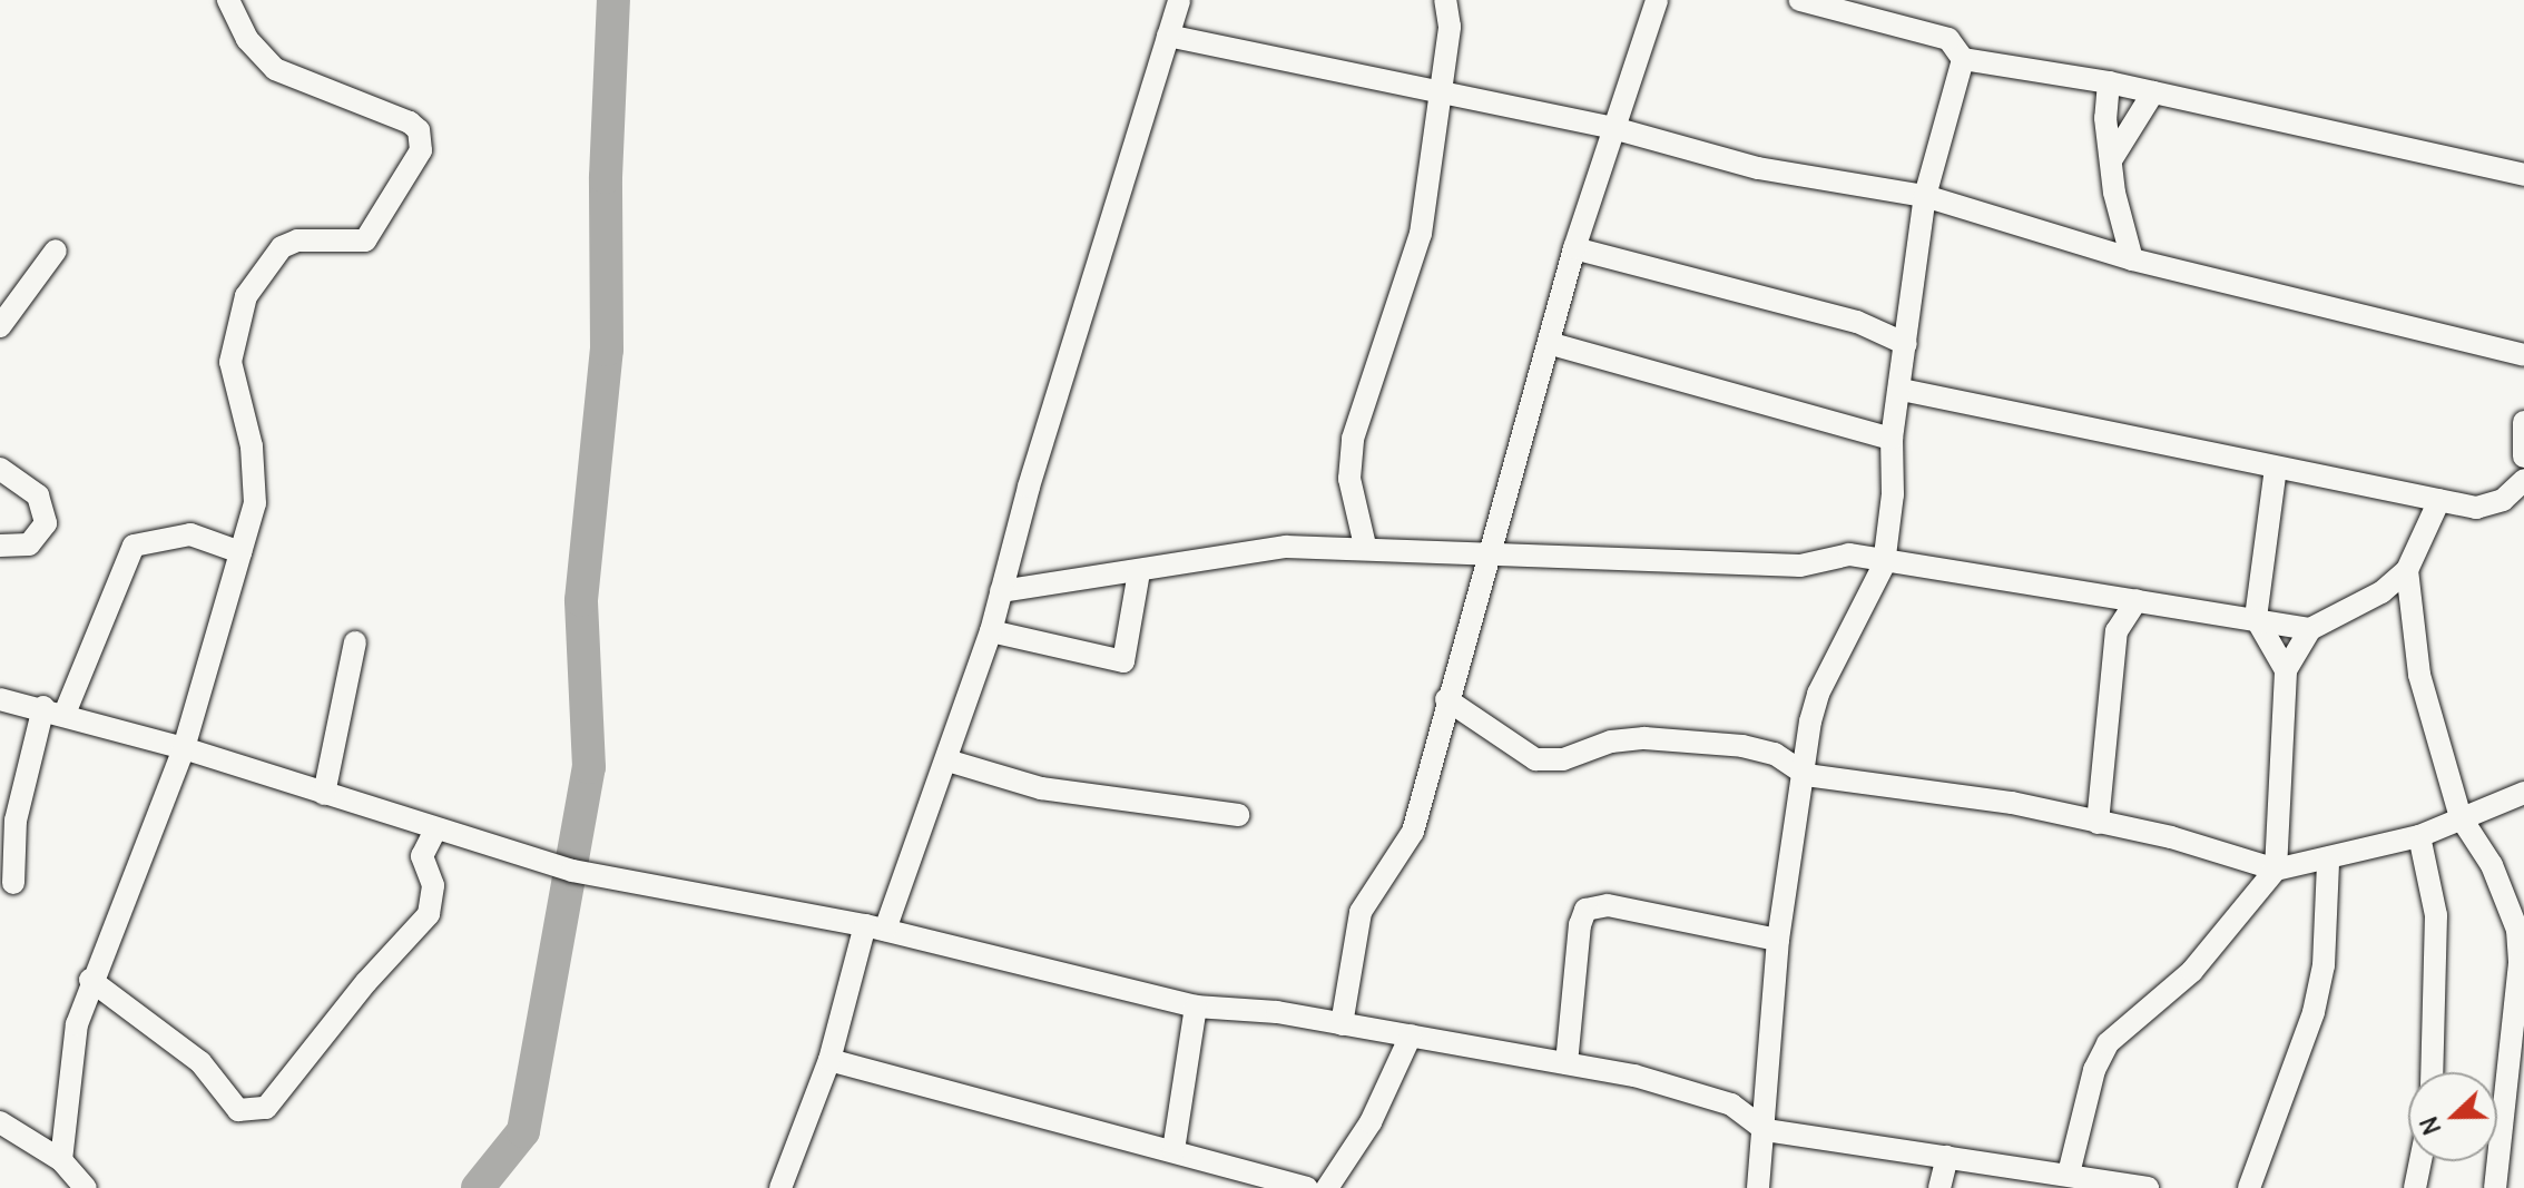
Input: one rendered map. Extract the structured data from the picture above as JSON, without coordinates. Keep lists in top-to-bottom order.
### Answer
{
  "north": "left"
}
